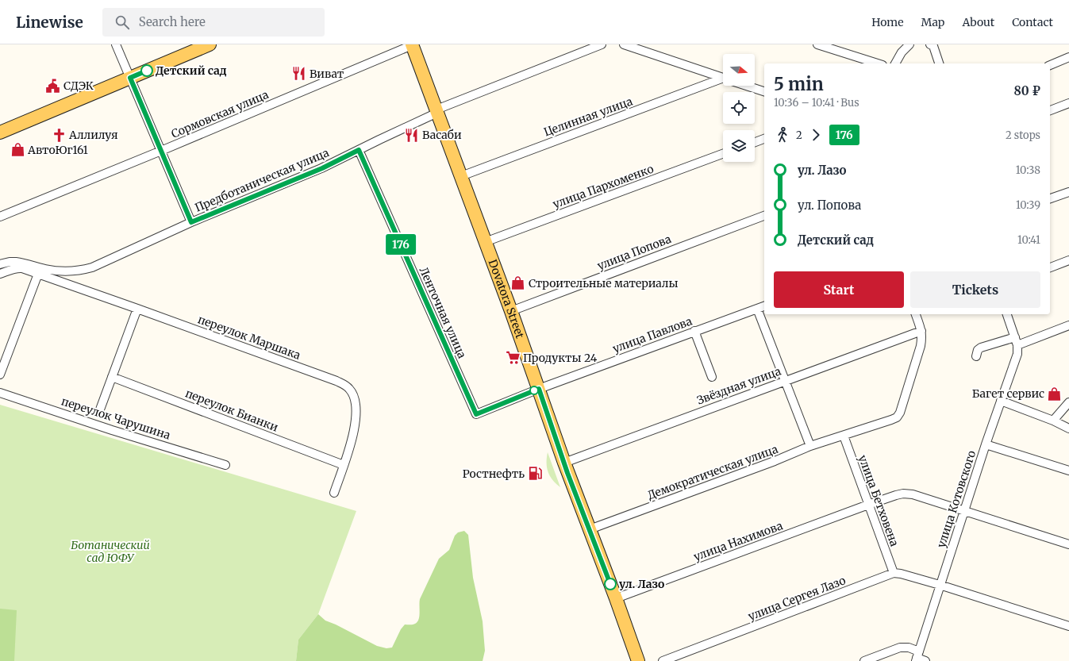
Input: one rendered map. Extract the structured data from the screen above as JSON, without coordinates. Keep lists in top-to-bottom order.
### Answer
{
  "streets": {
    "main road": ["Dovatora Street"],
    "street": [
      "Сормовская улица",
      "Целинная улица",
      "Предботаническая улица",
      "улица Пархоменко",
      "улица Попова",
      "Ленточная улица",
      "улица Павлова",
      "переулок Маршака",
      "Звёздная улица",
      "переулок Бианки",
      "переулок Чарушина",
      "Демократическая улица",
      "улица Котовского",
      "улица Бетховена",
      "улица Нахимова",
      "улица Сергея Лазо"
    ]
  },
  "crossings": [
    ["Сормовская улица", "Dovatora Street"],
    ["Целинная улица", "Dovatora Street"],
    ["Предботаническая улица", "Dovatora Street"],
    ["Предботаническая улица", "Ленточная улица"],
    ["улица Пархоменко", "Dovatora Street"],
    ["улица Попова", "Dovatora Street"],
    ["Dovatora Street", "улица Павлова"],
    ["Dovatora Street", "Звёздная улица"],
    ["Dovatora Street", "Демократическая улица"],
    ["Dovatora Street", "улица Нахимова"],
    ["Ленточная улица", "улица Павлова"],
    ["переулок Маршака", "переулок Бианки"],
    ["Звёздная улица", "Демократическая улица"],
    ["Демократическая улица", "улица Бетховена"],
    ["улица Котовского", "улица Нахимова"],
    ["улица Бетховена", "улица Нахимова"],
    ["улица Бетховена", "улица Сергея Лазо"]
  ],
  "parks": ["Ботанический сад ЮФУ"],
  "places": {
    "other": ["Детский сад", "ул. Лазо"],
    "restaurant": ["Виват", "Васаби"],
    "public building": ["СДЭК"],
    "church": ["Аллилуя"],
    "shop": ["АвтоЮг161", "Строительные материалы", "Багет сервис"],
    "supermarket": ["Продукты 24"],
    "fuel station": ["Ростнефть"]
  },
  "lines": ["bus line 176"],
  "north": "right",
  "page": {
    "header": "Linewise",
    "search": "Search here",
    "nav": [
      "Home",
      "Map",
      "About",
      "Contact"
    ],
    "on_map": "176",
    "heading": ["5 min", "10:36 – 10:41 · Bus", "80 ₽"],
    "legs": ["2", "176", "2 stops"],
    "list": [
      {
        "name": "ул. Лазо",
        "value": "10:38"
      },
      {
        "name": "ул. Попова",
        "value": "10:39"
      },
      {
        "name": "Детский сад",
        "value": "10:41"
      }
    ],
    "buttons": ["Start", "Tickets"]
  }
}
